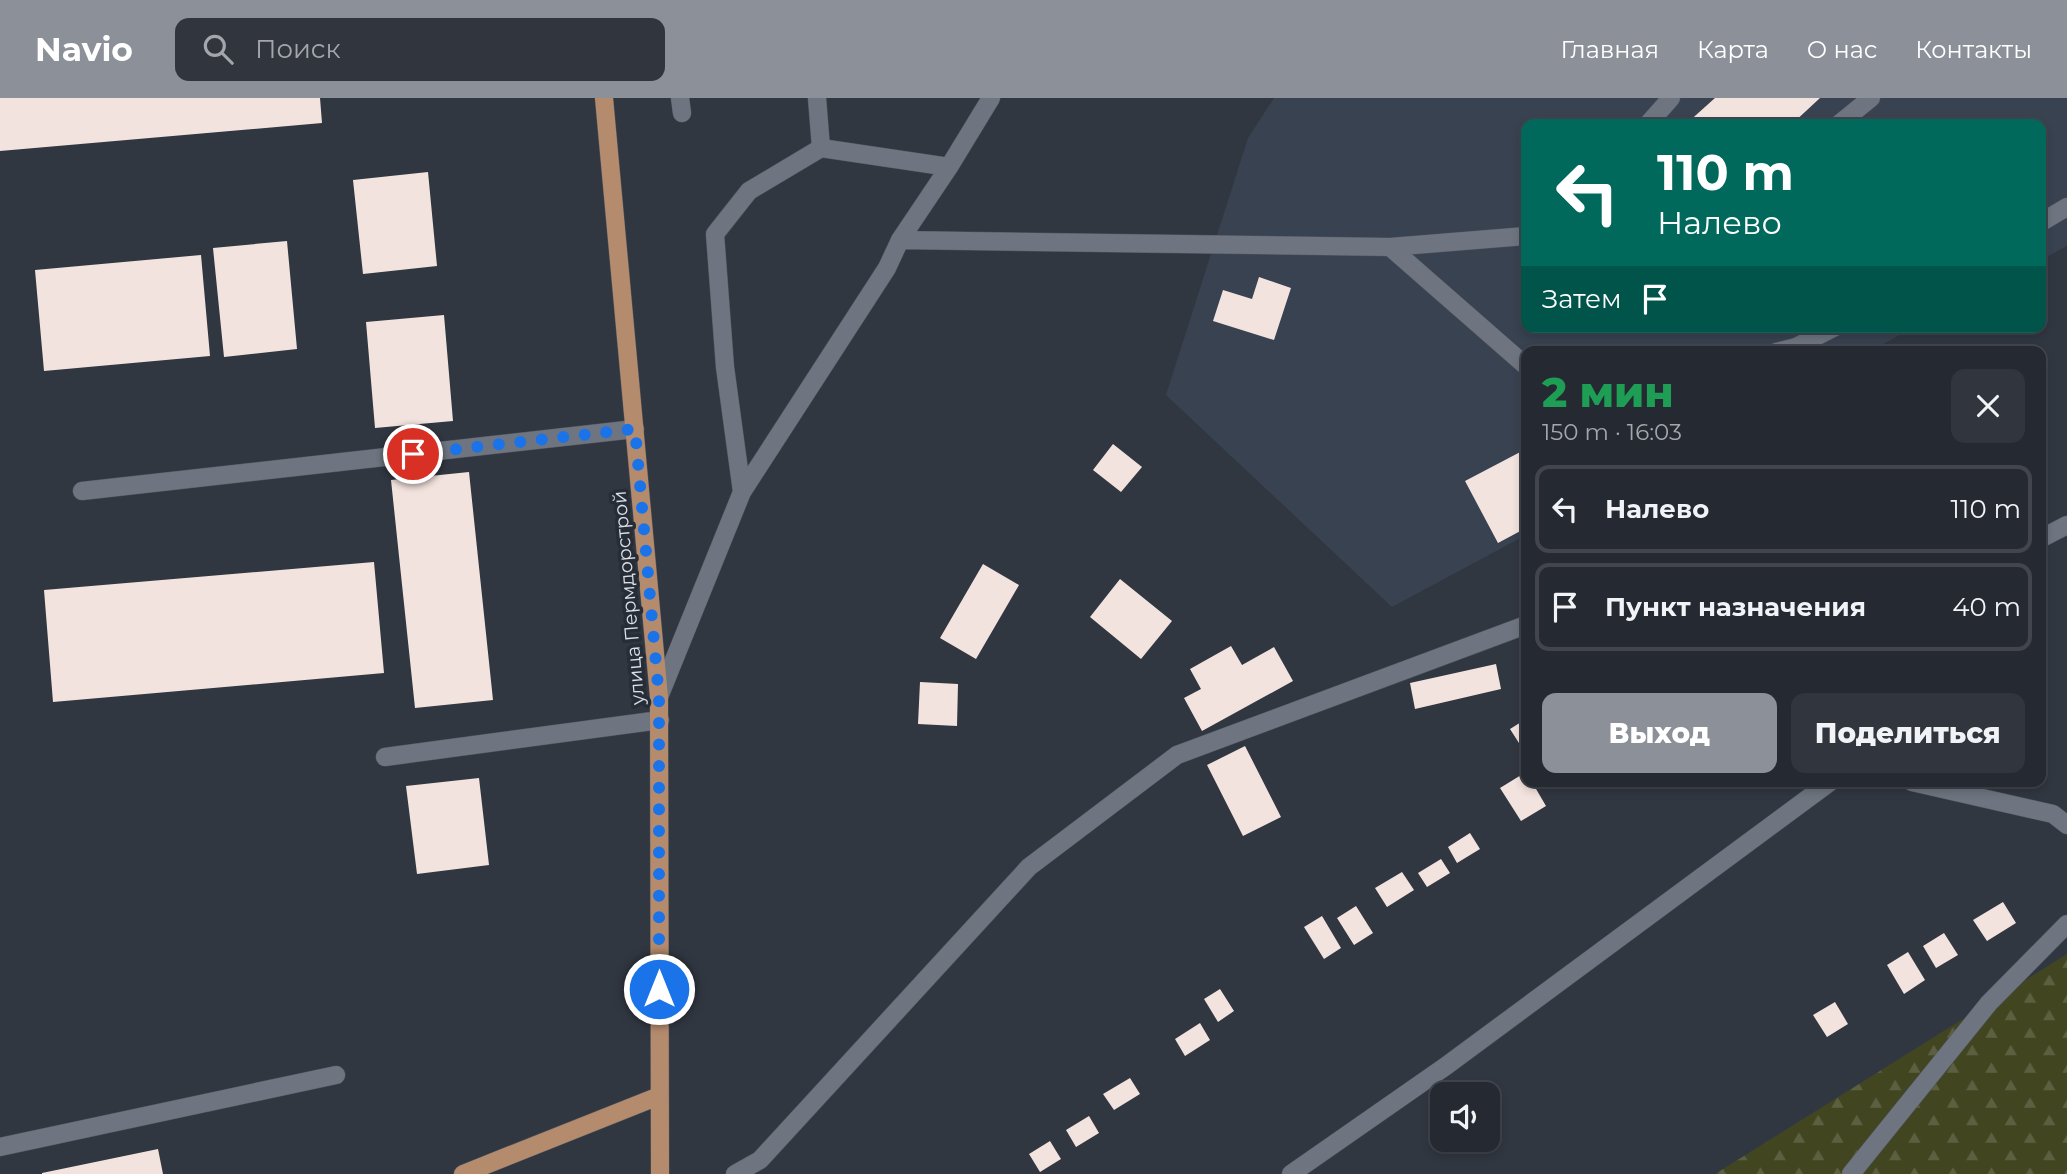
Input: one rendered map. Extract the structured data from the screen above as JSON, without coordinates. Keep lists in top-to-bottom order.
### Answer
{
  "streets": {
    "main road": ["улица Пермдорстрой"]
  },
  "page": {
    "header": "Navio",
    "search": "Поиск",
    "nav": [
      "Главная",
      "Карта",
      "О нас",
      "Контакты"
    ],
    "turn": ["110 m", "Налево"],
    "then": "Затем",
    "heading": ["2 мин", "150 m · 16:03"],
    "list": [
      {
        "name": "Налево",
        "value": "110 m"
      },
      {
        "name": "Пункт назначения",
        "value": "40 m"
      }
    ],
    "buttons": ["Выход", "Поделиться"]
  }
}
